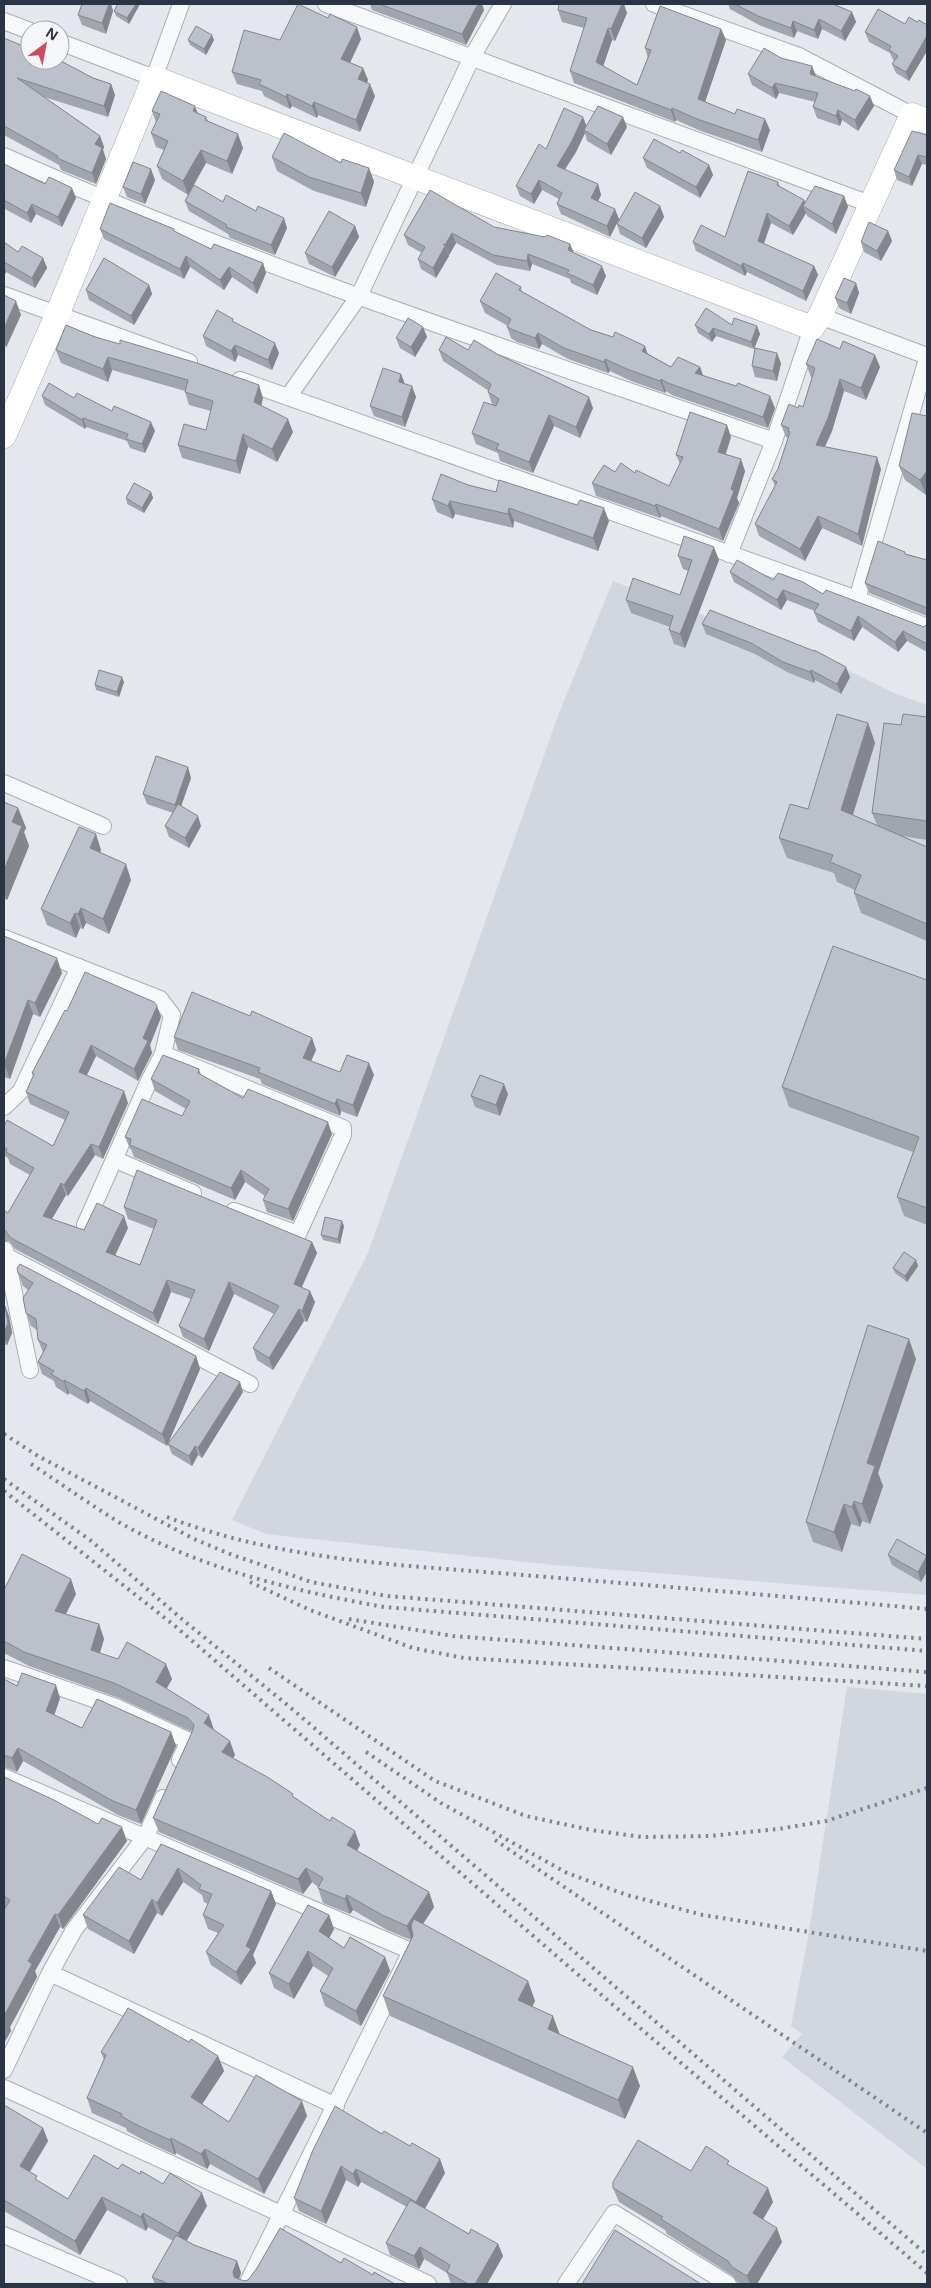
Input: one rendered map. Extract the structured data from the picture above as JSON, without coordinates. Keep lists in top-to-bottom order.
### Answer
{
  "north": "top right"
}
